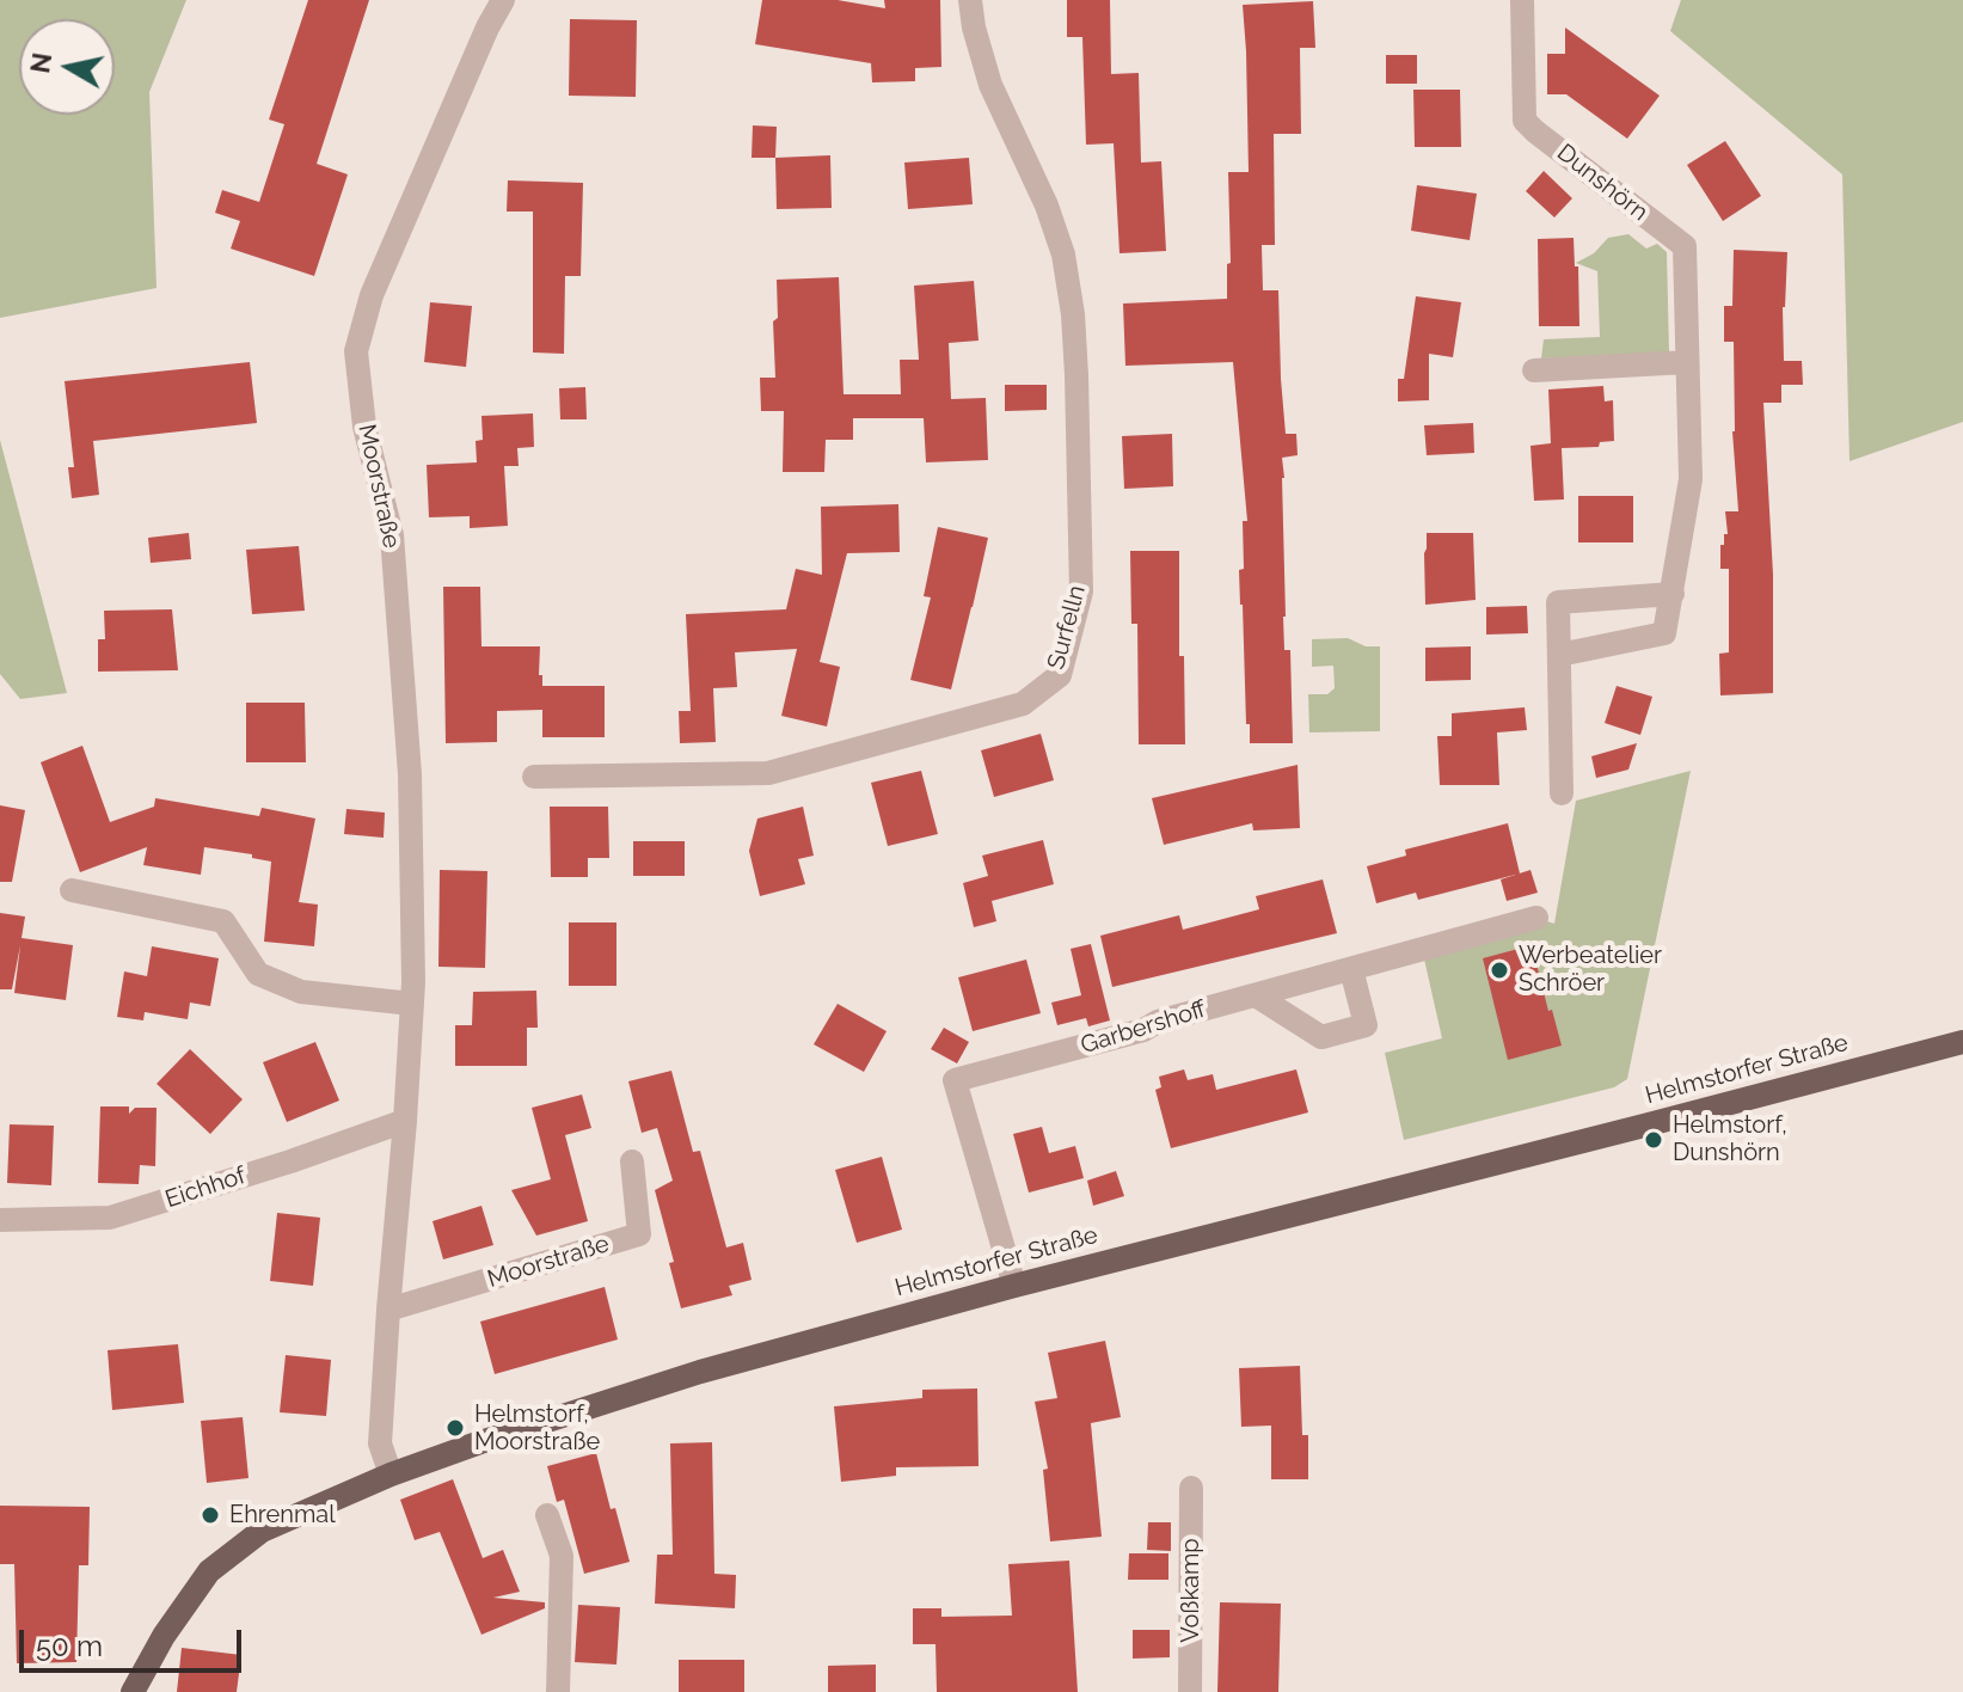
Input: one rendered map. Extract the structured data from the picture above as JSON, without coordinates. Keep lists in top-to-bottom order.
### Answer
{
  "streets": {
    "main road": ["Helmstorfer Straße"],
    "street": [
      "Dunshörn",
      "Moorstraße",
      "Surfelln",
      "Garbershoff",
      "Eichhof",
      "Voßkamp"
    ]
  },
  "crossings": [
    ["Moorstraße", "Helmstorfer Straße"],
    ["Moorstraße", "Eichhof"],
    ["Garbershoff", "Helmstorfer Straße"]
  ],
  "places": [
    "Werbeatelier Schröer",
    "Helmstorf, Dunshörn",
    "Helmstorf, Moorstraße",
    "Ehrenmal"
  ],
  "scale_bar": "50 m",
  "north": "left"
}
